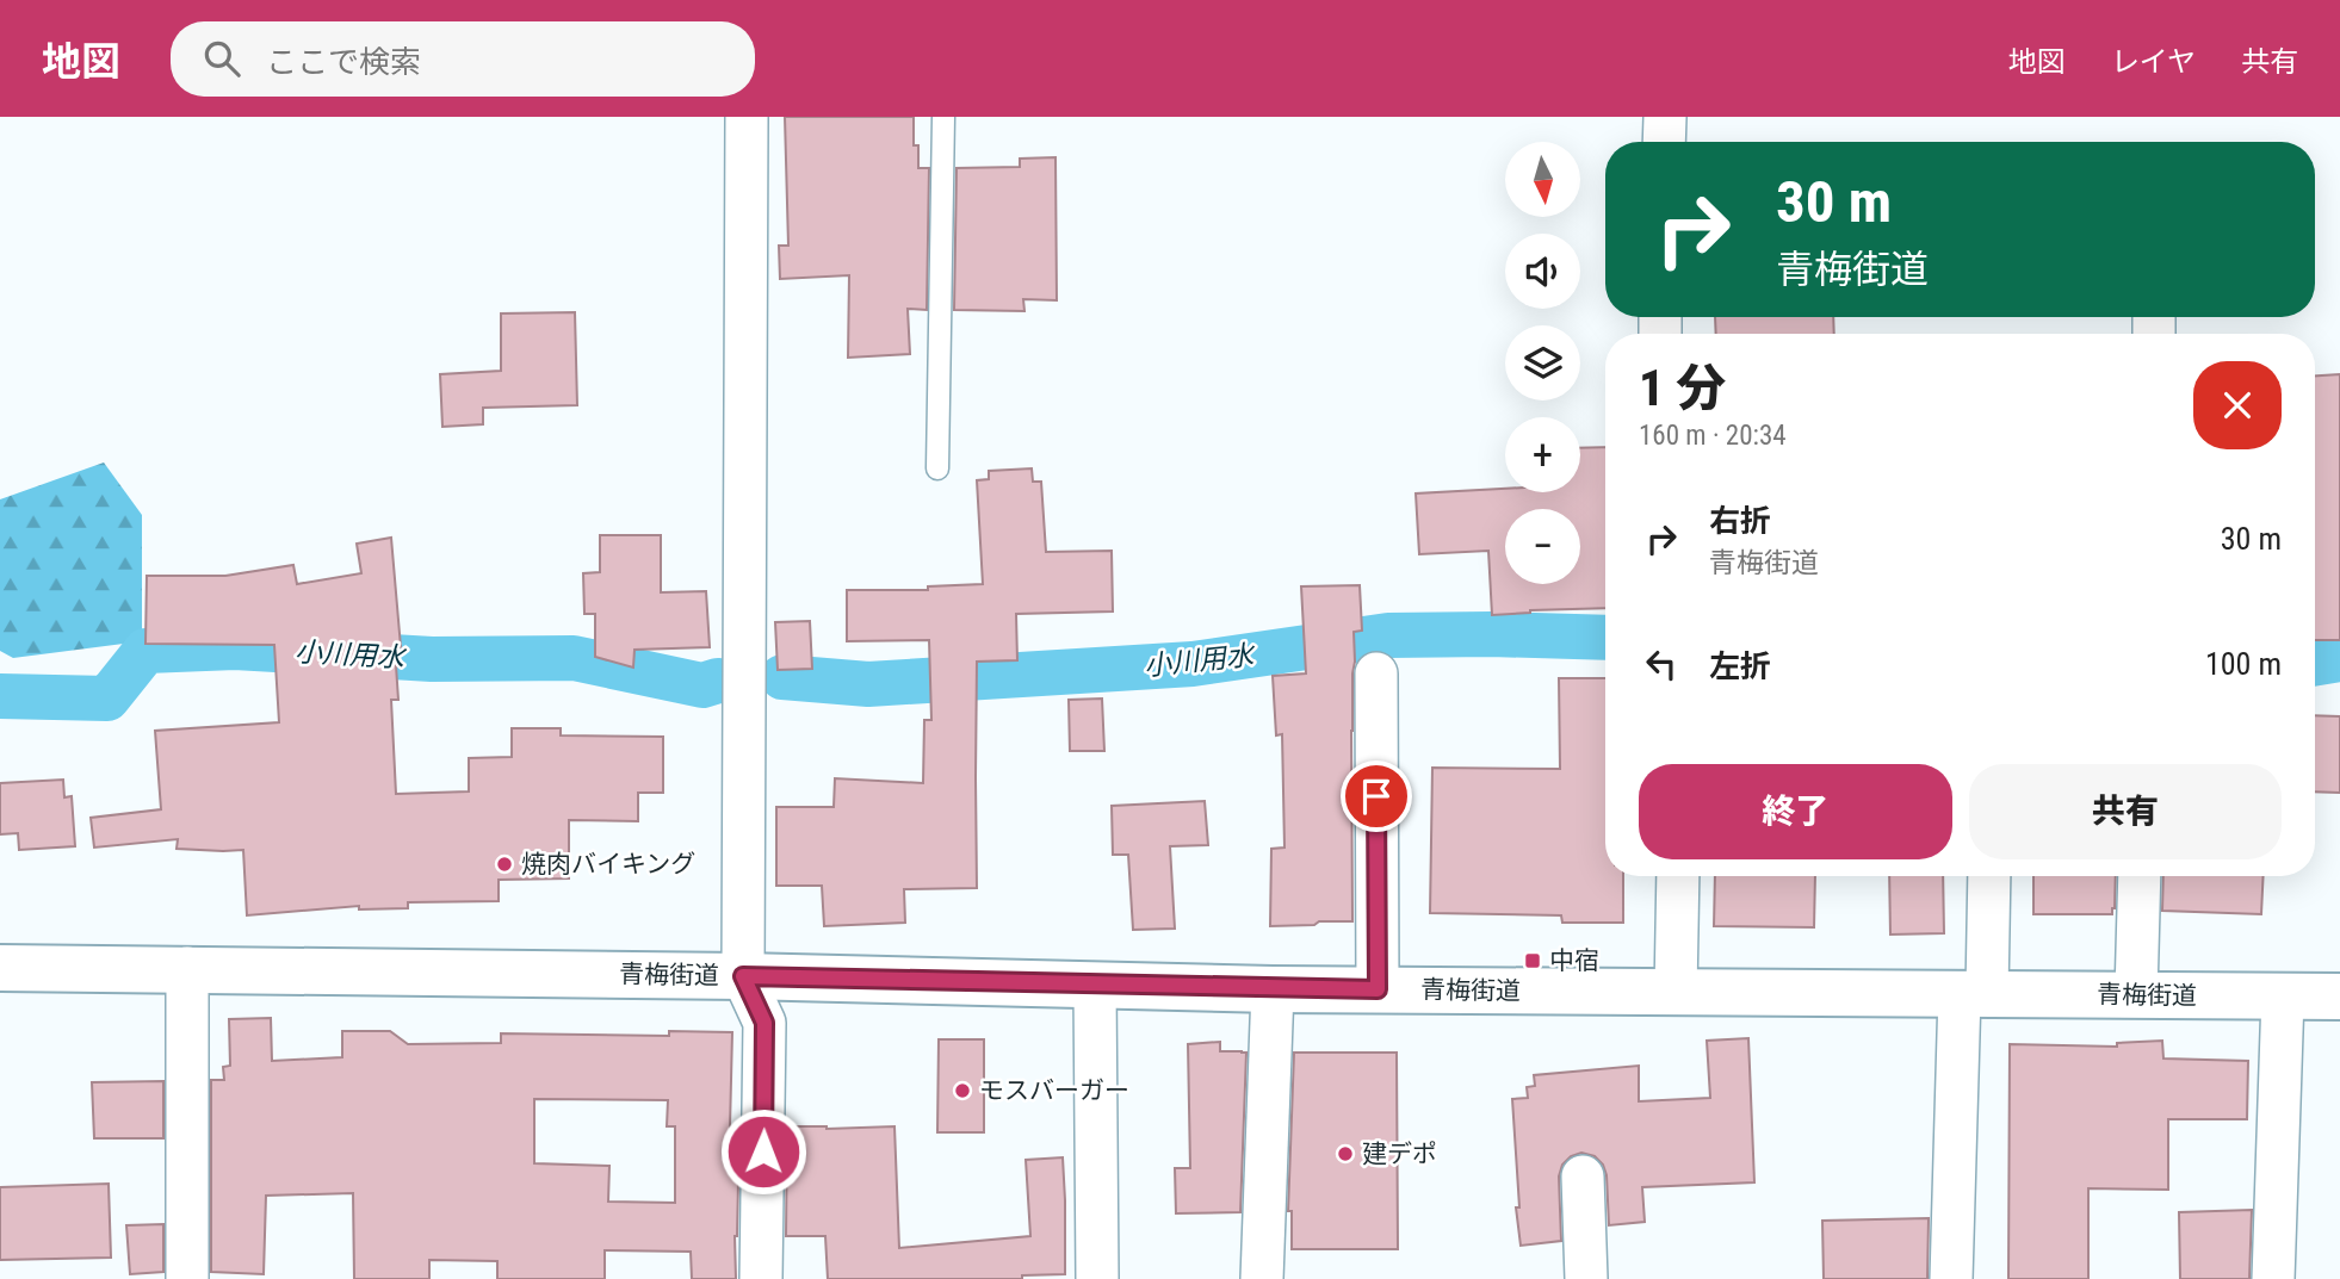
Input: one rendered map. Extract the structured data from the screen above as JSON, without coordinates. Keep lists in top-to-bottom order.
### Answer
{
  "streets": {
    "main road": ["青梅街道"]
  },
  "water": ["小川用水"],
  "places": {
    "other": ["焼肉バイキング", "モスバーガー", "建デポ"],
    "transit": ["中宿"]
  },
  "north": "bottom",
  "page": {
    "header": "地図",
    "search": "ここで検索",
    "nav": ["地図", "レイヤ", "共有"],
    "map_buttons": ["+", "−"],
    "turn": ["30 m", "青梅街道"],
    "heading": ["1 分", "160 m · 20:34"],
    "list": [
      {
        "name": "右折",
        "note": "青梅街道",
        "value": "30 m"
      },
      {
        "name": "左折",
        "value": "100 m"
      }
    ],
    "buttons": ["終了", "共有"]
  }
}
